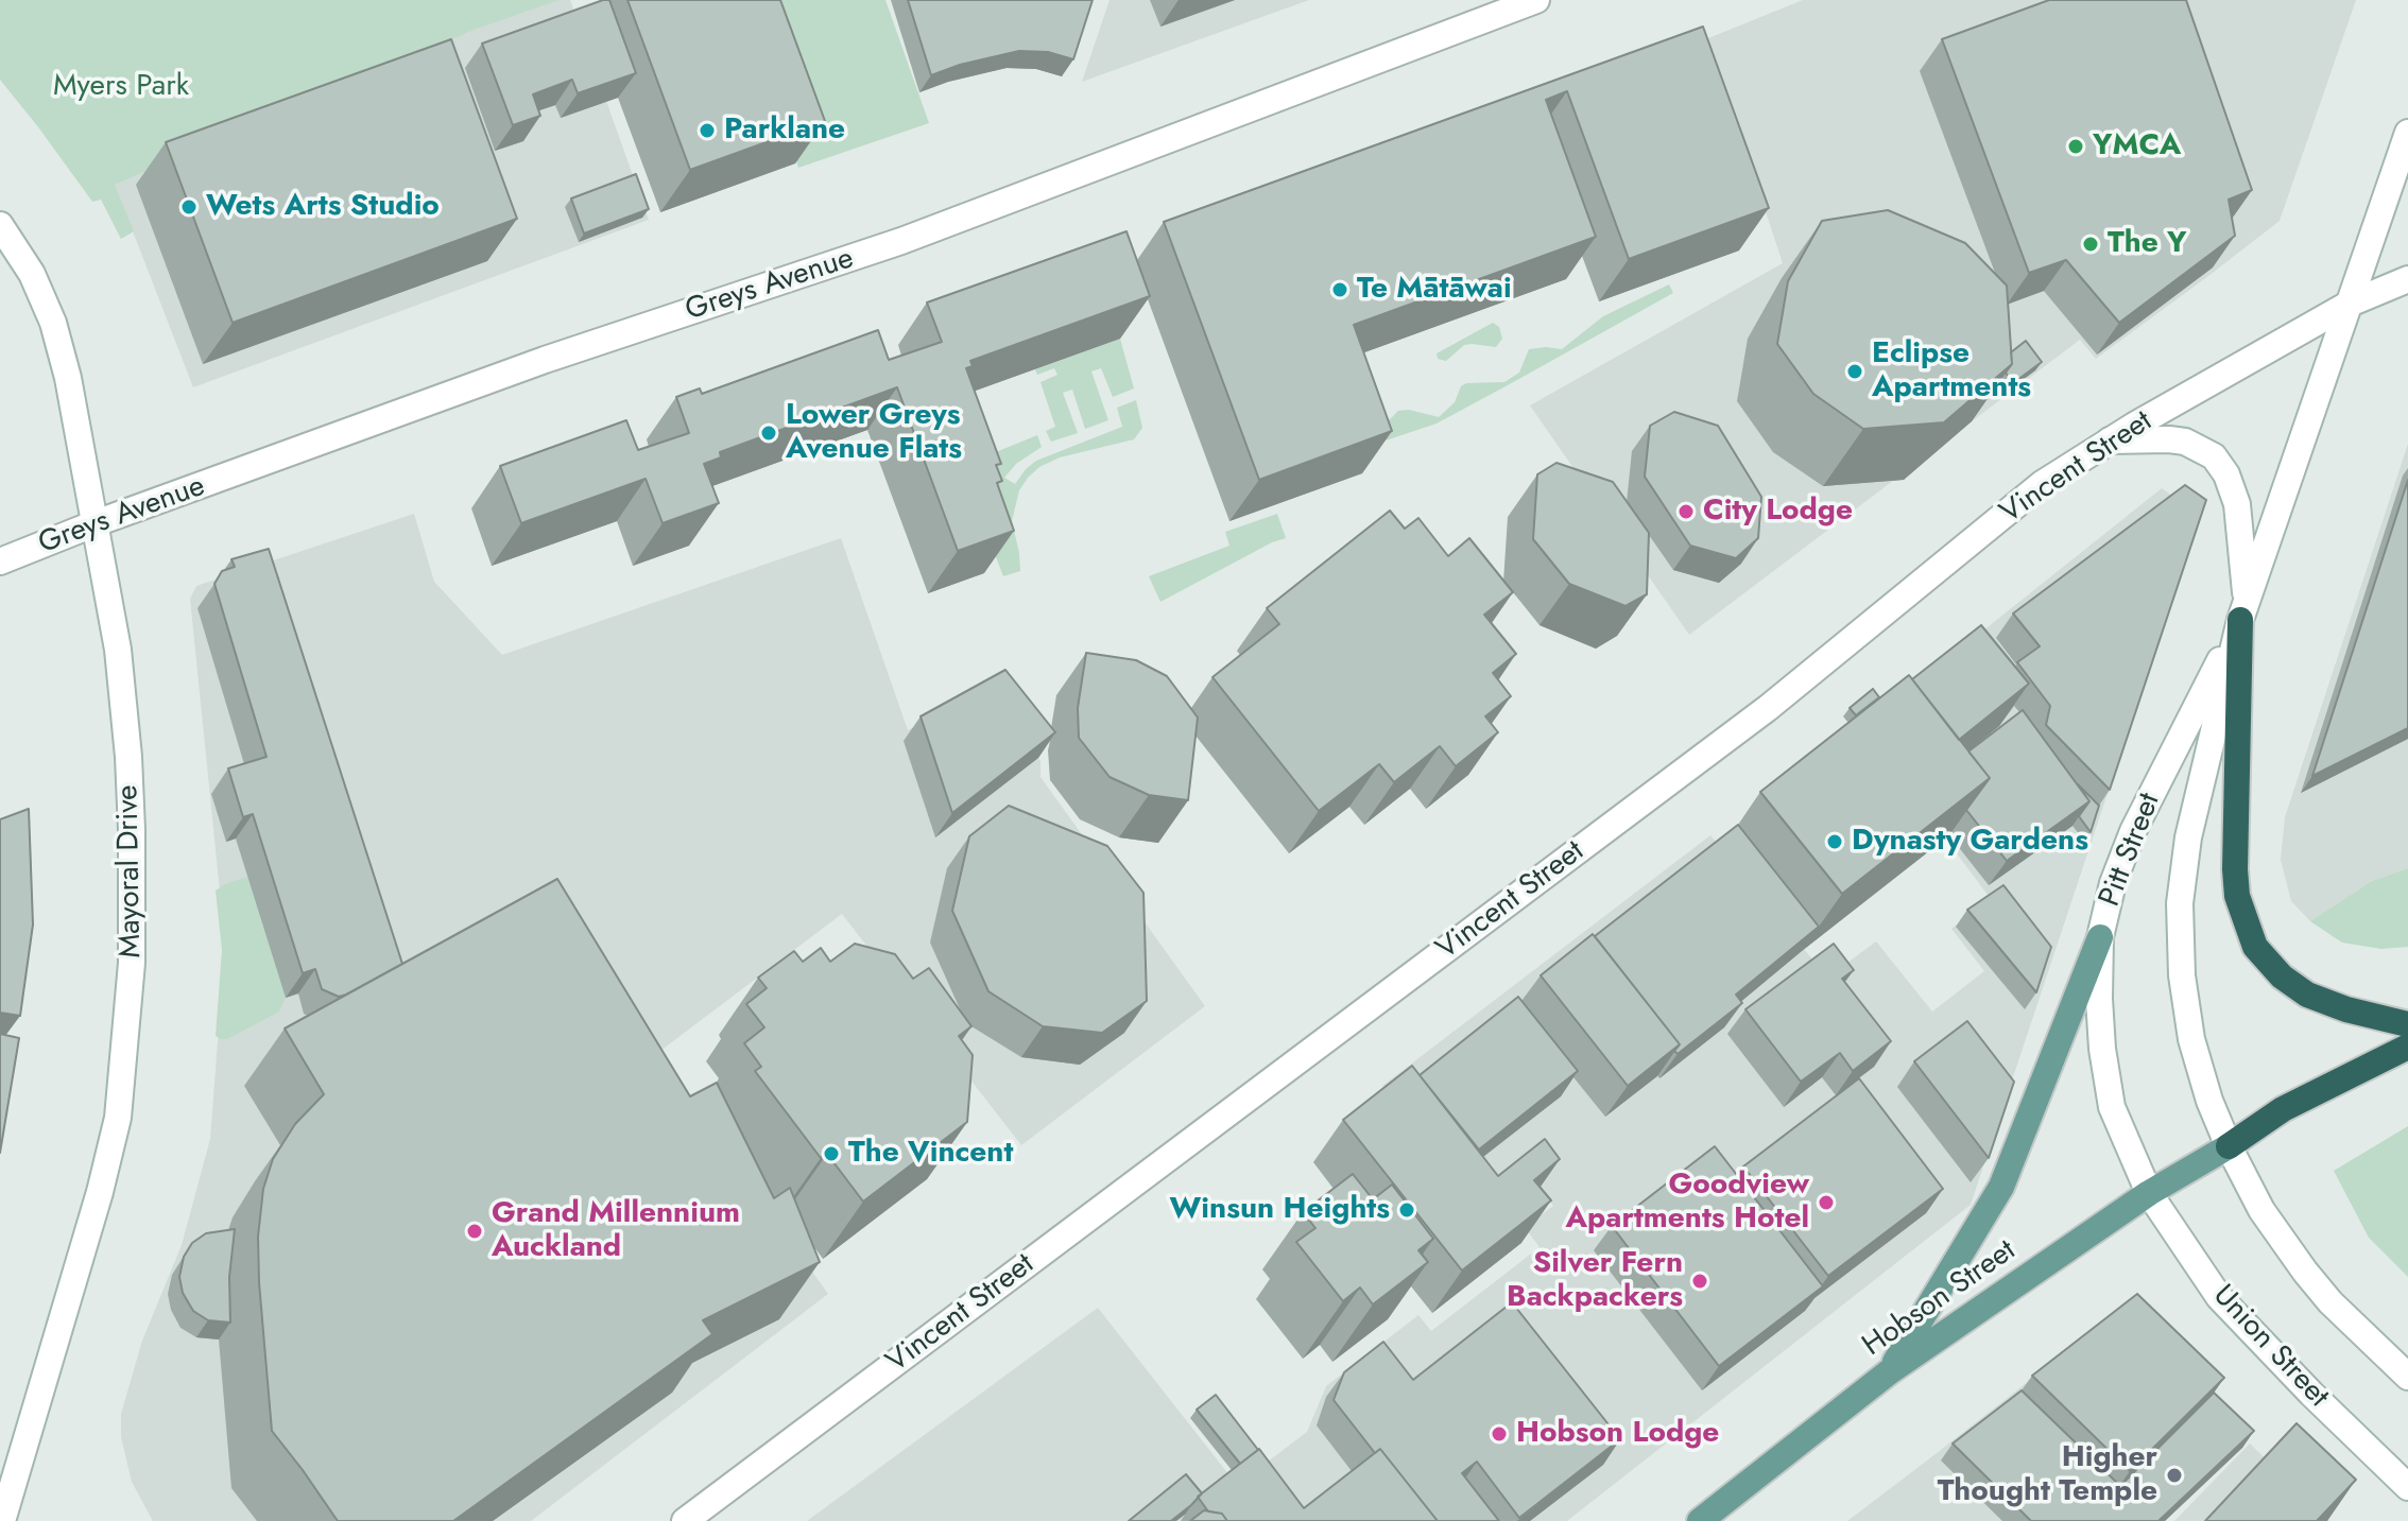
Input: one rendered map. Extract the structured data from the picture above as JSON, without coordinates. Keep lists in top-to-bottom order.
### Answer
{
  "streets": {
    "main road": [
      "Greys Avenue",
      "Vincent Street",
      "Pitt Street",
      "Mayoral Drive",
      "Hobson Street",
      "Union Street"
    ]
  },
  "crossings": [
    ["Greys Avenue", "Mayoral Drive"],
    ["Vincent Street", "Pitt Street"],
    ["Pitt Street", "Hobson Street"],
    ["Pitt Street", "Union Street"],
    ["Hobson Street", "Union Street"]
  ],
  "parks": ["Myers Park"],
  "places": [
    "Parklane",
    "YMCA",
    "Wets Arts Studio",
    "The Y",
    "Te Mātāwai",
    "Eclipse Apartments",
    "Lower Greys Avenue Flats",
    "City Lodge",
    "Dynasty Gardens",
    "The Vincent",
    "Goodview Apartments Hotel",
    "Winsun Heights",
    "Grand Millennium Auckland",
    "Silver Fern Backpackers",
    "Hobson Lodge",
    "Higher Thought Temple"
  ]
}
